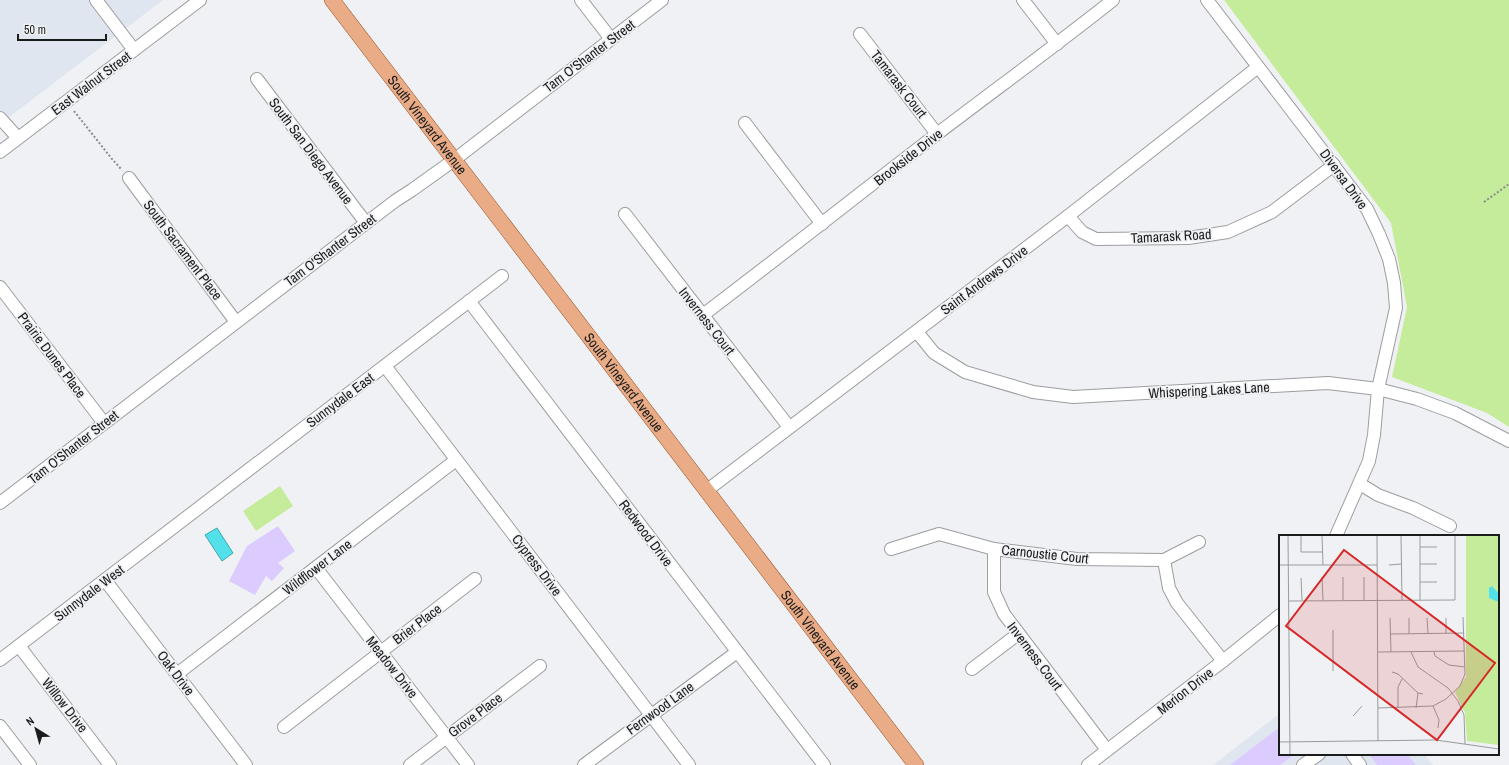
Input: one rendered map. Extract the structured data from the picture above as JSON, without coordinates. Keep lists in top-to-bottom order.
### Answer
{
  "streets": {
    "main road": ["South Vineyard Avenue"],
    "street": [
      "Tam O'Shanter Street",
      "East Walnut Street",
      "Tamarask Court",
      "South San Diego Avenue",
      "Brookside Drive",
      "Diversa Drive",
      "Tamarask Road",
      "South Sacrament Place",
      "Saint Andrews Drive",
      "Inverness Court",
      "Prairie Dunes Place",
      "Whispering Lakes Lane",
      "Sunnydale East",
      "Redwood Drive",
      "Carnoustie Court",
      "Cypress Drive",
      "Wildflower Lane",
      "Sunnydale West",
      "Brier Place",
      "Meadow Drive",
      "Oak Drive",
      "Merion Drive",
      "Willow Drive",
      "Fernwood Lane",
      "Grove Place"
    ]
  },
  "crossings": [
    ["Tam O'Shanter Street", "South Vineyard Avenue"],
    ["Tam O'Shanter Street", "South San Diego Avenue"],
    ["Tam O'Shanter Street", "South Sacrament Place"],
    ["Tam O'Shanter Street", "Prairie Dunes Place"],
    ["Tamarask Court", "Brookside Drive"],
    ["South Vineyard Avenue", "Saint Andrews Drive"],
    ["Brookside Drive", "Inverness Court"],
    ["Diversa Drive", "Tamarask Road"],
    ["Diversa Drive", "Saint Andrews Drive"],
    ["Diversa Drive", "Whispering Lakes Lane"],
    ["Tamarask Road", "Saint Andrews Drive"],
    ["Saint Andrews Drive", "Inverness Court"],
    ["Saint Andrews Drive", "Whispering Lakes Lane"],
    ["Inverness Court", "Carnoustie Court"],
    ["Inverness Court", "Merion Drive"],
    ["Sunnydale East", "Redwood Drive"],
    ["Sunnydale East", "Cypress Drive"],
    ["Sunnydale East", "Sunnydale West"],
    ["Redwood Drive", "Fernwood Lane"],
    ["Cypress Drive", "Wildflower Lane"],
    ["Cypress Drive", "Fernwood Lane"],
    ["Wildflower Lane", "Meadow Drive"],
    ["Wildflower Lane", "Oak Drive"],
    ["Sunnydale West", "Oak Drive"],
    ["Sunnydale West", "Willow Drive"],
    ["Brier Place", "Meadow Drive"],
    ["Meadow Drive", "Grove Place"]
  ],
  "scale_bar": "50 m",
  "north": "top left"
}
